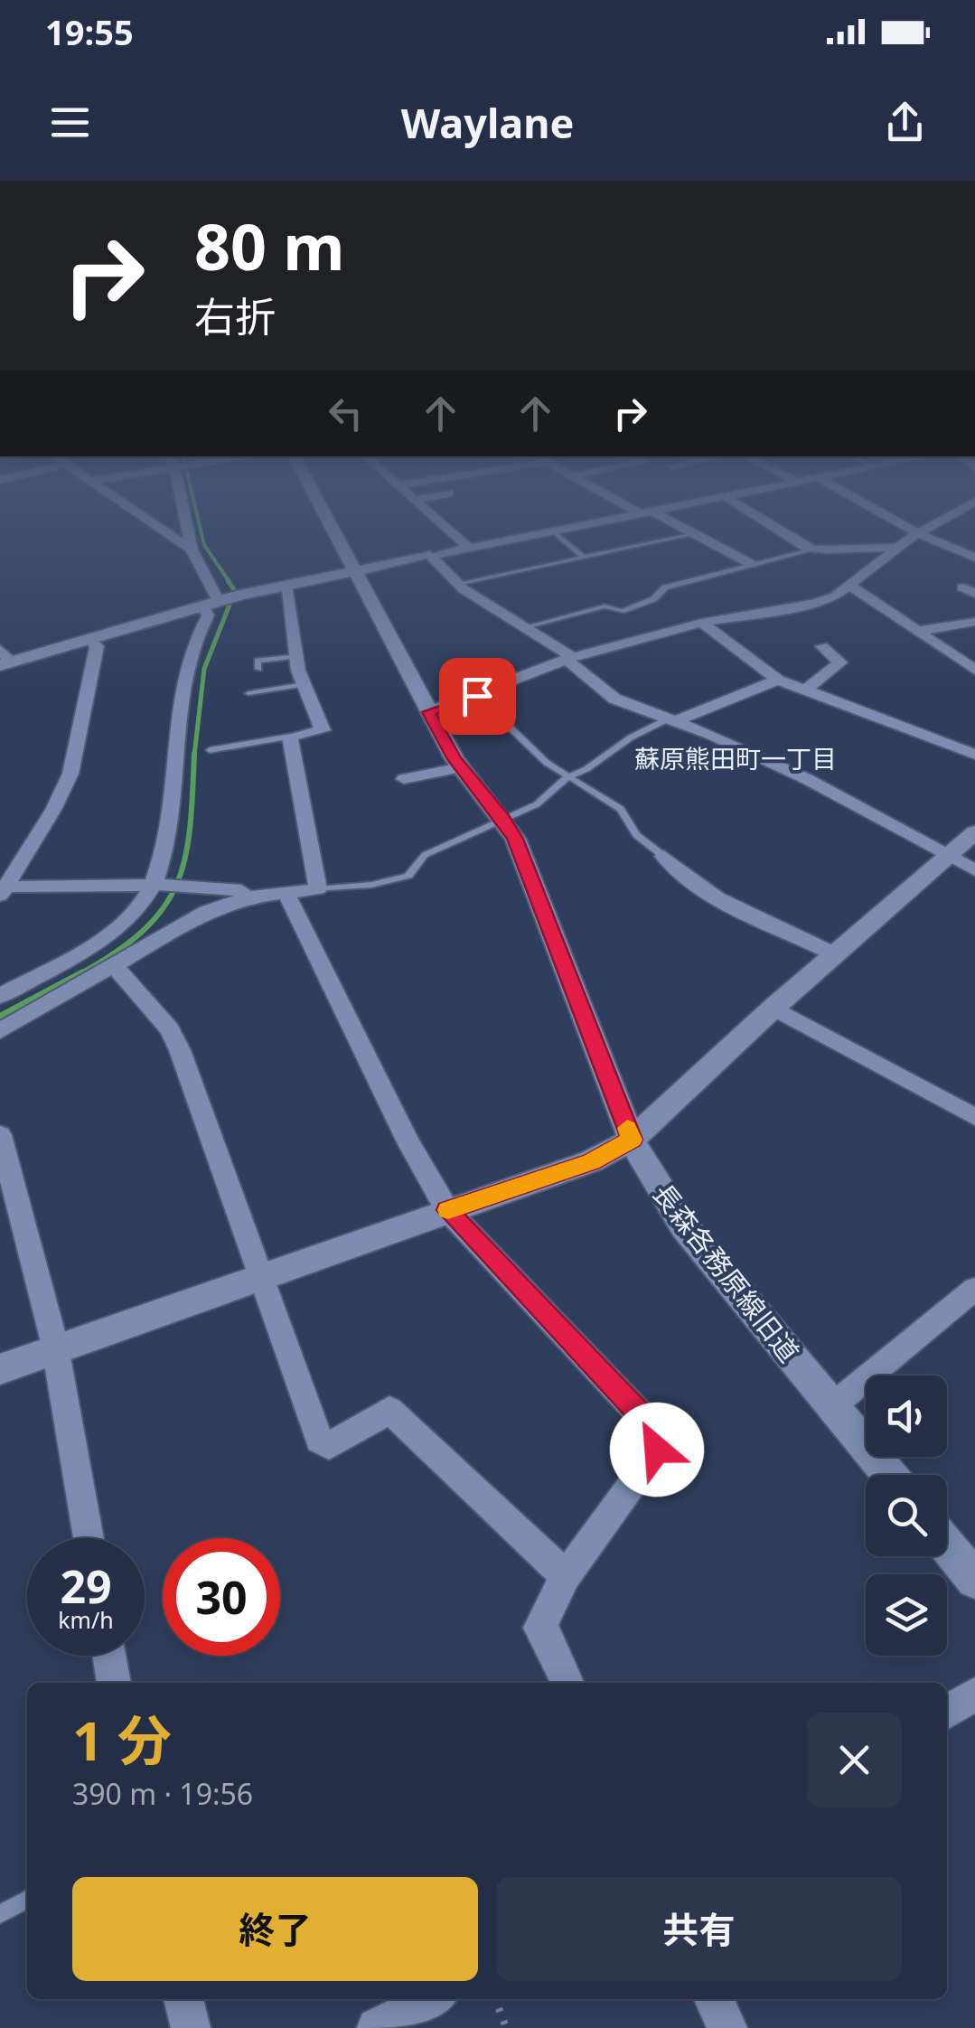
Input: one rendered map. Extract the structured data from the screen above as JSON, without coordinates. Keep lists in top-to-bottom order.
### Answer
{
  "streets": {
    "street": ["長森各務原線旧道"]
  },
  "districts": ["蘇原熊田町一丁目"],
  "page": {
    "status": "19:55",
    "header": "Waylane",
    "turn": ["80 m", "右折"],
    "speed": "29 km/h",
    "limit": "30",
    "heading": ["1 分", "390 m · 19:56"],
    "buttons": ["終了", "共有"]
  }
}
